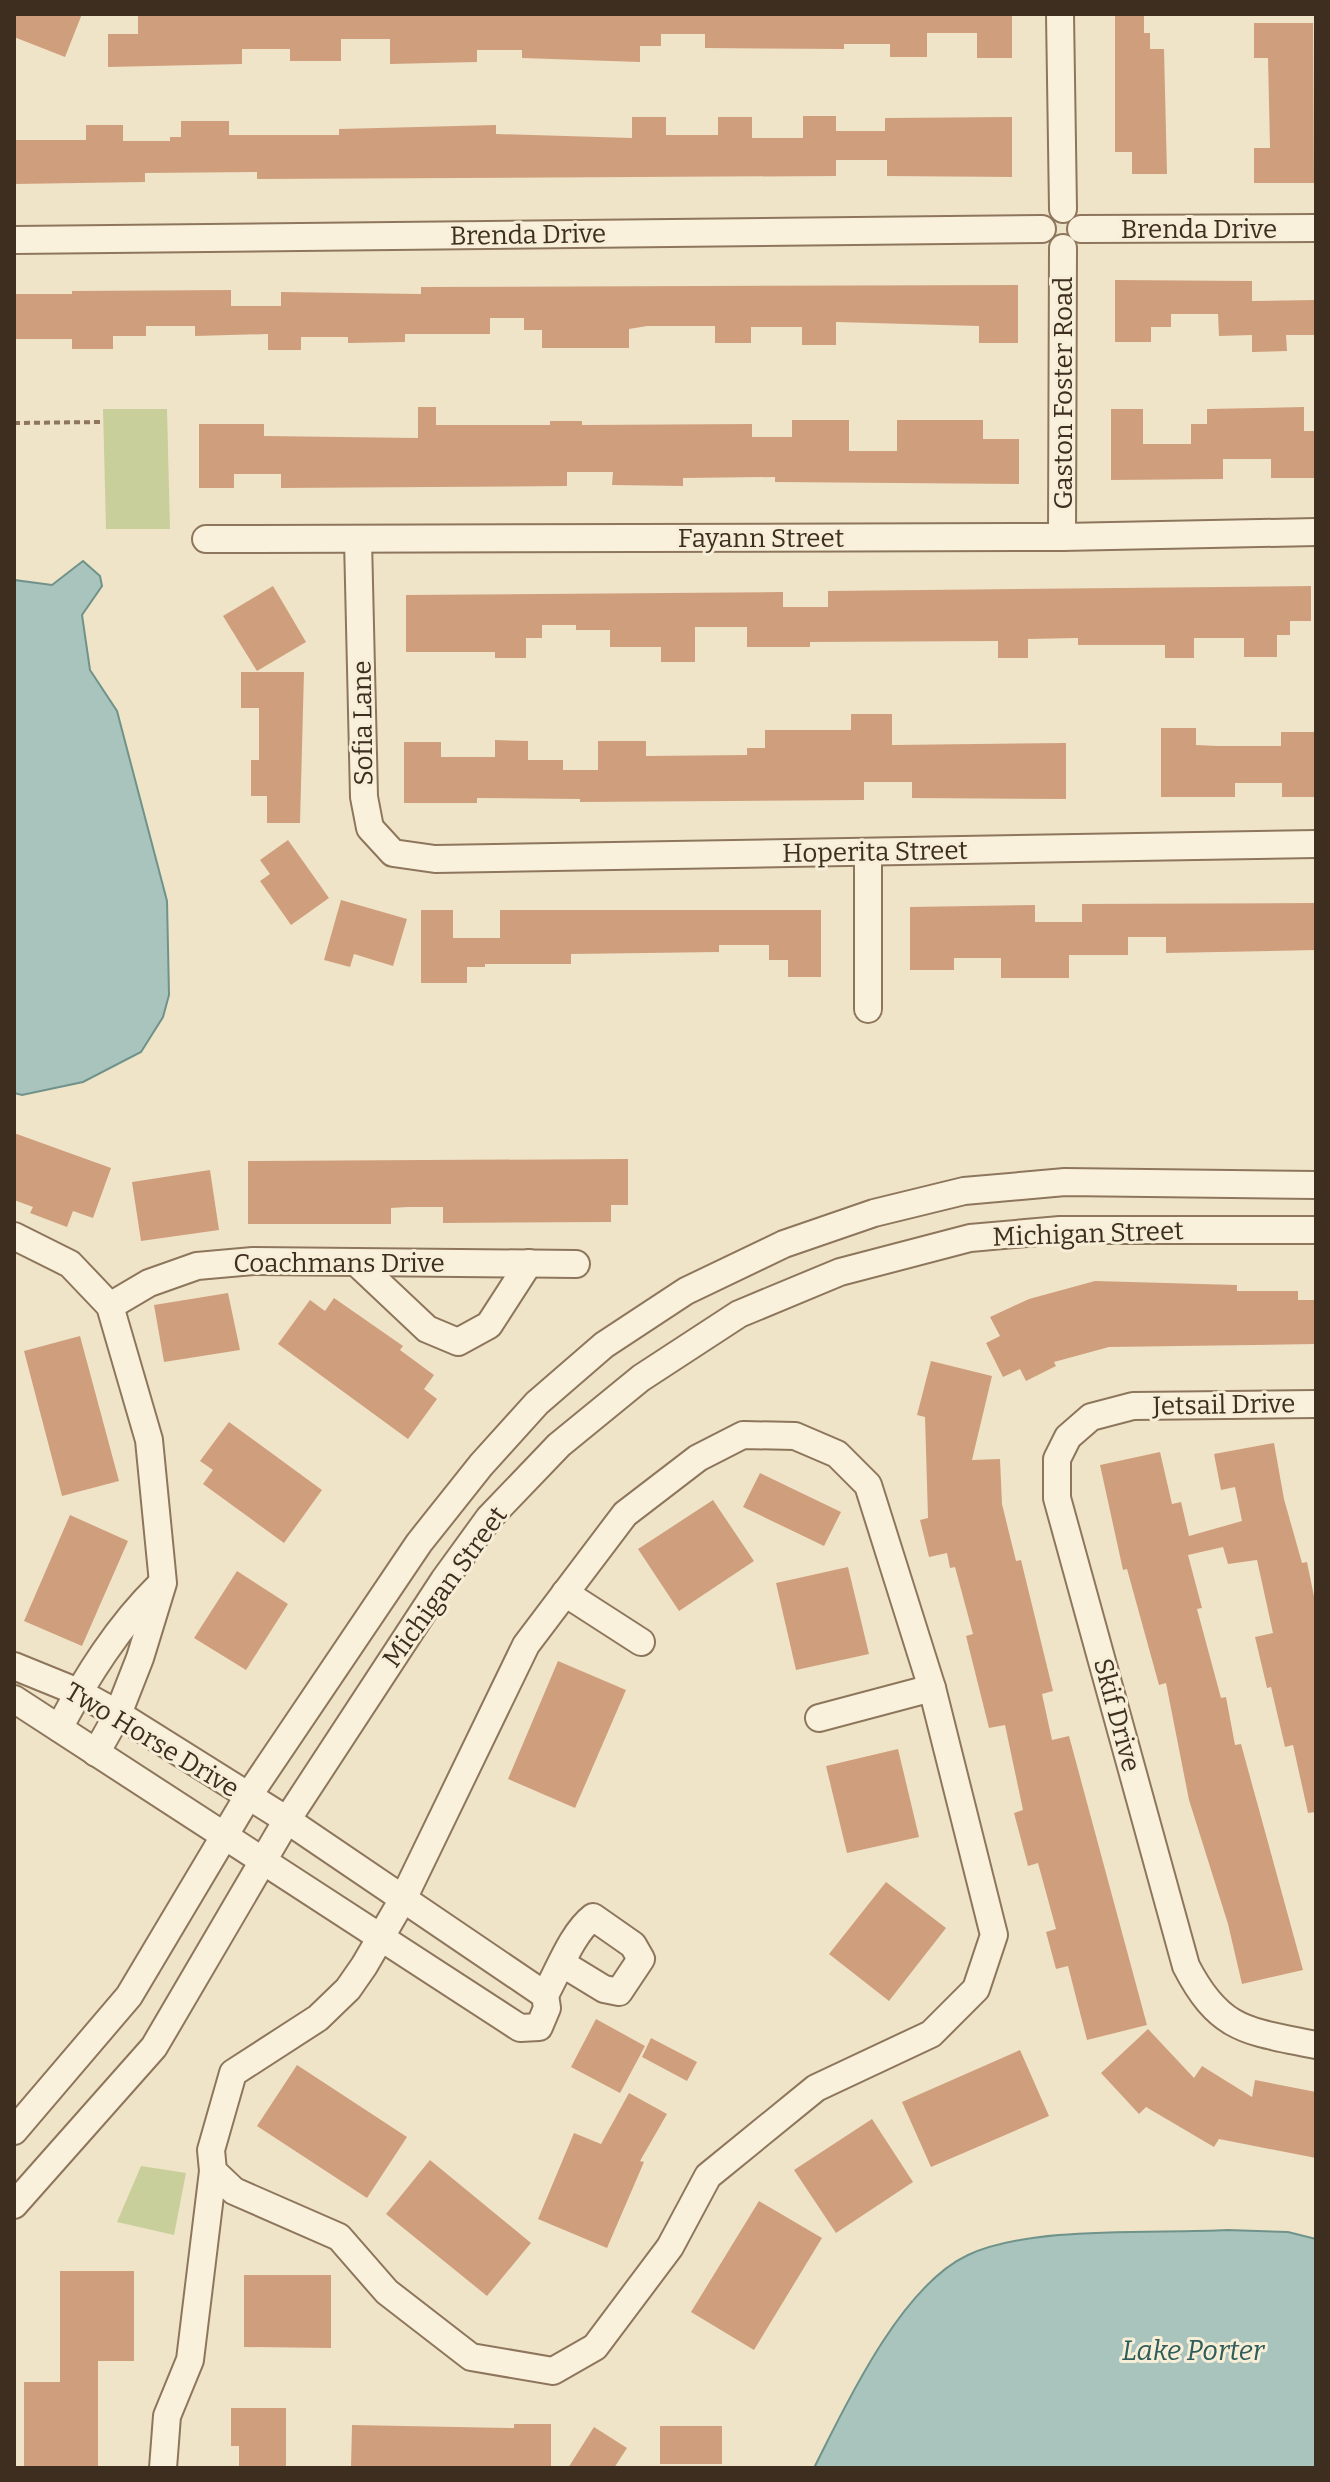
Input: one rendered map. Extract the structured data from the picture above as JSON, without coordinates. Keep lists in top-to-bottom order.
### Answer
{
  "streets": {
    "street": [
      "Brenda Drive",
      "Gaston Foster Road",
      "Fayann Street",
      "Sofia Lane",
      "Hoperita Street",
      "Michigan Street",
      "Coachmans Drive",
      "Jetsail Drive",
      "Skif Drive",
      "Two Horse Drive"
    ]
  },
  "crossings": [
    ["Brenda Drive", "Gaston Foster Road"],
    ["Gaston Foster Road", "Fayann Street"],
    ["Fayann Street", "Sofia Lane"],
    ["Sofia Lane", "Hoperita Street"],
    ["Michigan Street", "Two Horse Drive"],
    ["Jetsail Drive", "Skif Drive"]
  ],
  "water": ["Lake Porter"]
}
